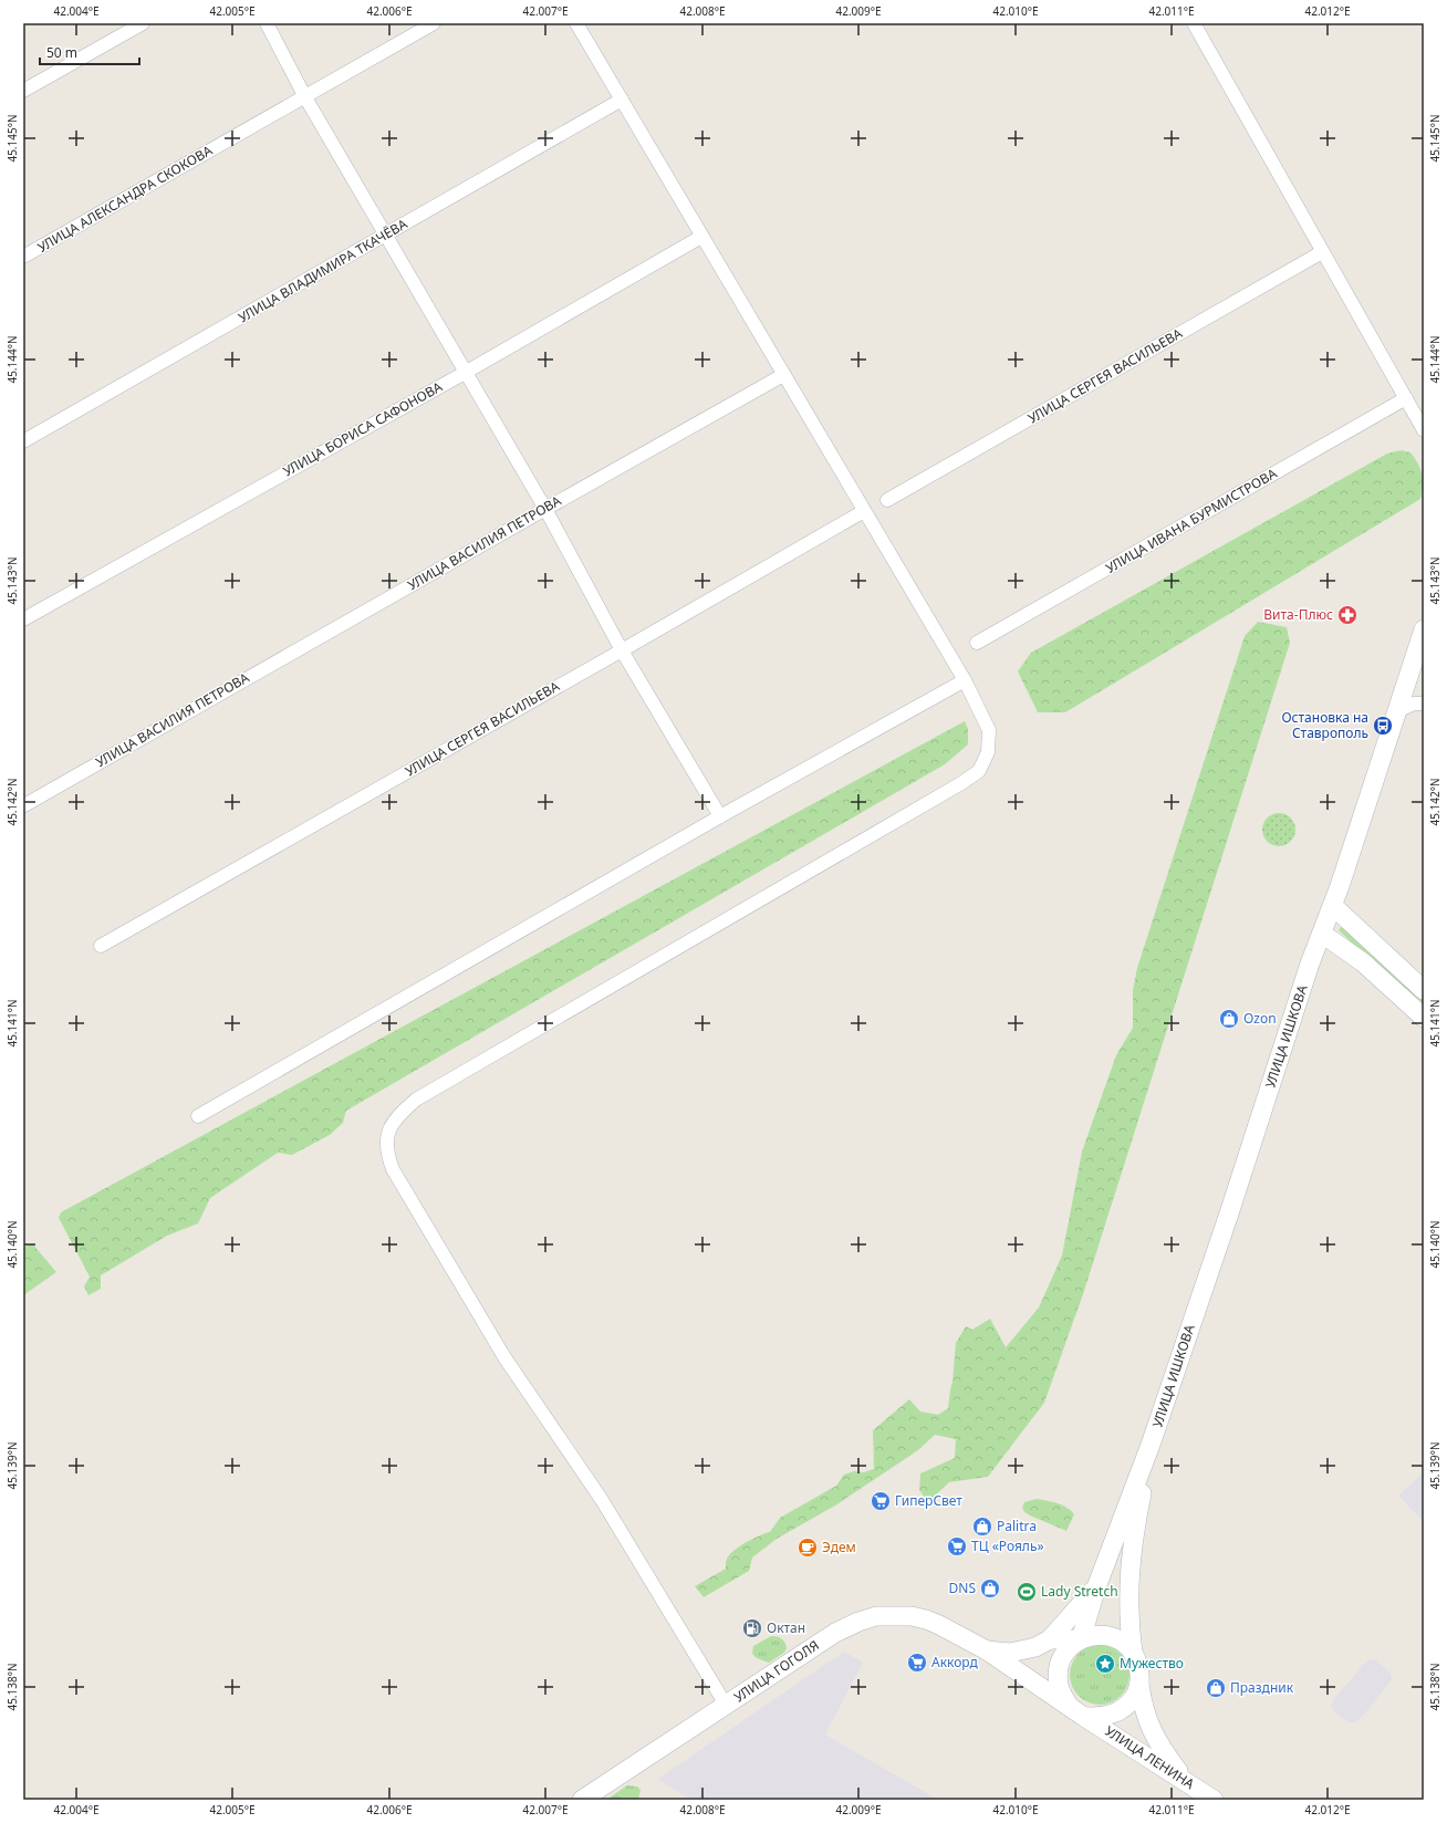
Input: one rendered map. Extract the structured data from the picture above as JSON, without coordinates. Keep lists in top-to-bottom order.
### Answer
{
  "streets": {
    "street": [
      "УЛИЦА АЛЕКСАНДРА СКОКОВА",
      "УЛИЦА ВЛАДИМИРА ТКАЧЁВА",
      "УЛИЦА СЕРГЕЯ ВАСИЛЬЕВА",
      "УЛИЦА БОРИСА САФОНОВА",
      "УЛИЦА ИВАНА БУРМИСТРОВА",
      "УЛИЦА ВАСИЛИЯ ПЕТРОВА",
      "УЛИЦА ИШКОВА",
      "УЛИЦА ГОГОЛЯ",
      "УЛИЦА ЛЕНИНА"
    ]
  },
  "crossings": [
    ["УЛИЦА ИШКОВА", "УЛИЦА ГОГОЛЯ"],
    ["УЛИЦА ИШКОВА", "УЛИЦА ЛЕНИНА"],
    ["УЛИЦА ГОГОЛЯ", "УЛИЦА ЛЕНИНА"]
  ],
  "places": {
    "pharmacy": ["Вита-Плюс"],
    "bus stop": ["Остановка на Ставрополь"],
    "shop": [
      "Ozon",
      "Palitra",
      "DNS",
      "Праздник"
    ],
    "supermarket": ["ГиперСвет", "ТЦ «Рояль»", "Аккорд"],
    "cafe": ["Эдем"],
    "sports": ["Lady Stretch"],
    "fuel station": ["Октан"],
    "place": ["Мужество"]
  },
  "scale_bar": "50 m",
  "coordinates": [
    "42.004°E",
    "42.005°E",
    "42.006°E",
    "42.007°E",
    "42.008°E",
    "42.009°E",
    "42.010°E",
    "42.011°E",
    "42.012°E",
    "45.145°N",
    "45.144°N",
    "45.143°N",
    "45.142°N",
    "45.141°N",
    "45.140°N",
    "45.139°N",
    "45.138°N"
  ]
}
